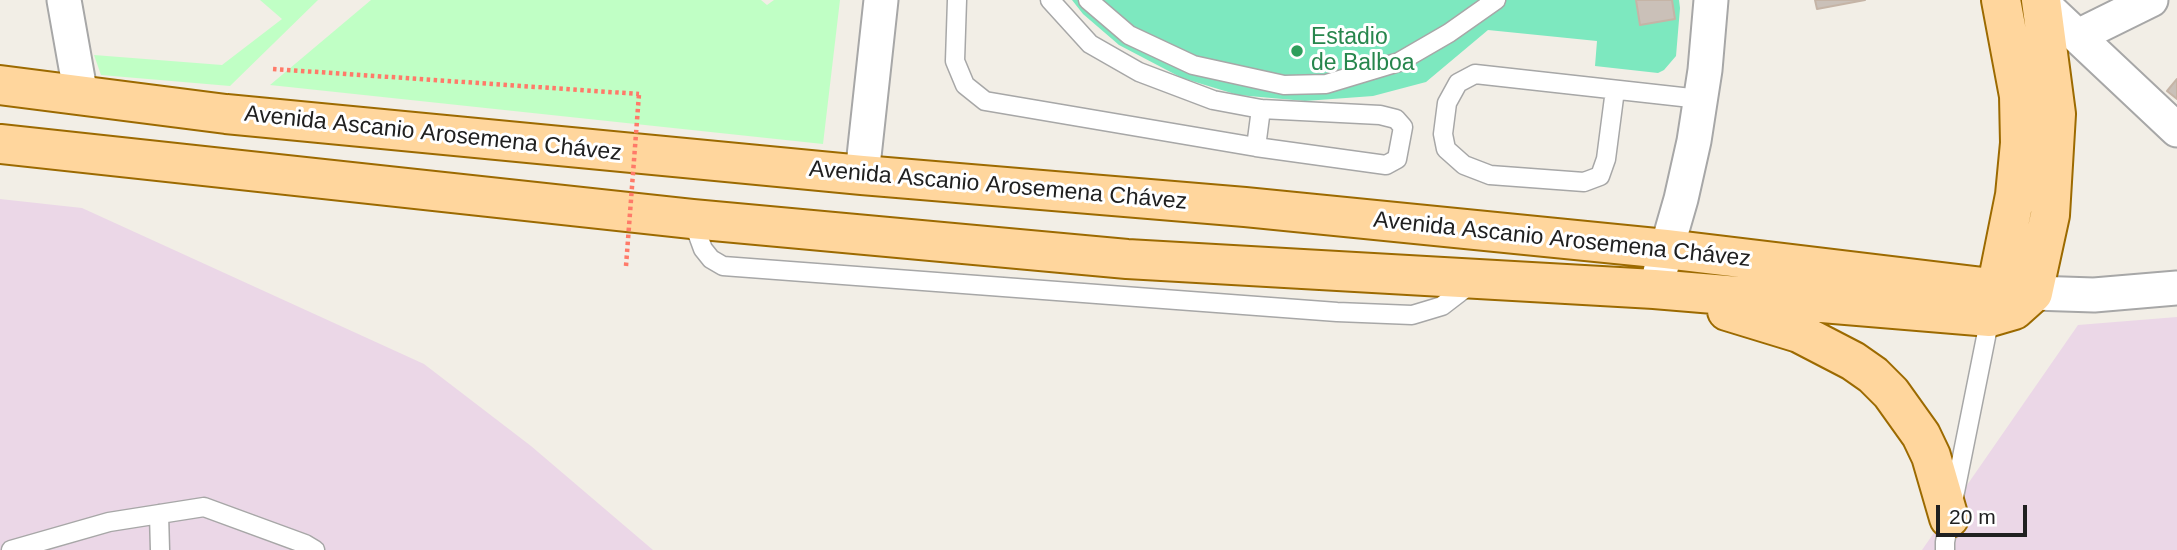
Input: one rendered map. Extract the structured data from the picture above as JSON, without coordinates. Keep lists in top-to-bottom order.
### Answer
{
  "streets": {
    "main road": ["Avenida Ascanio Arosemena Chávez"]
  },
  "places": ["Estadio de Balboa"],
  "scale_bar": "20 m"
}
